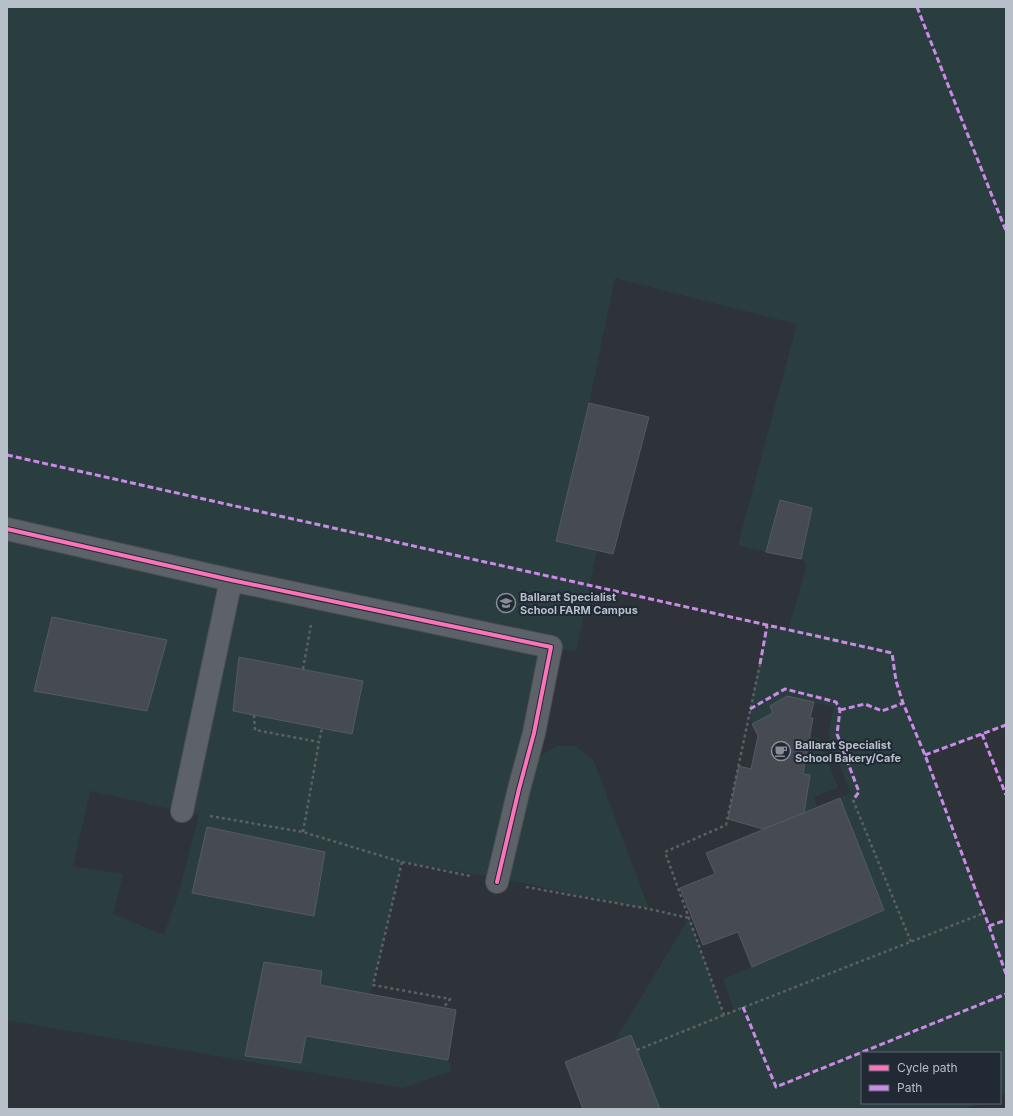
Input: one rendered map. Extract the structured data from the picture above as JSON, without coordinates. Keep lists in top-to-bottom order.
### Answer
{
  "places": {
    "school or university": ["Ballarat Specialist School FARM Campus"],
    "cafe": ["Ballarat Specialist School Bakery/Cafe"]
  },
  "legend": ["Cycle path", "Path"]
}
